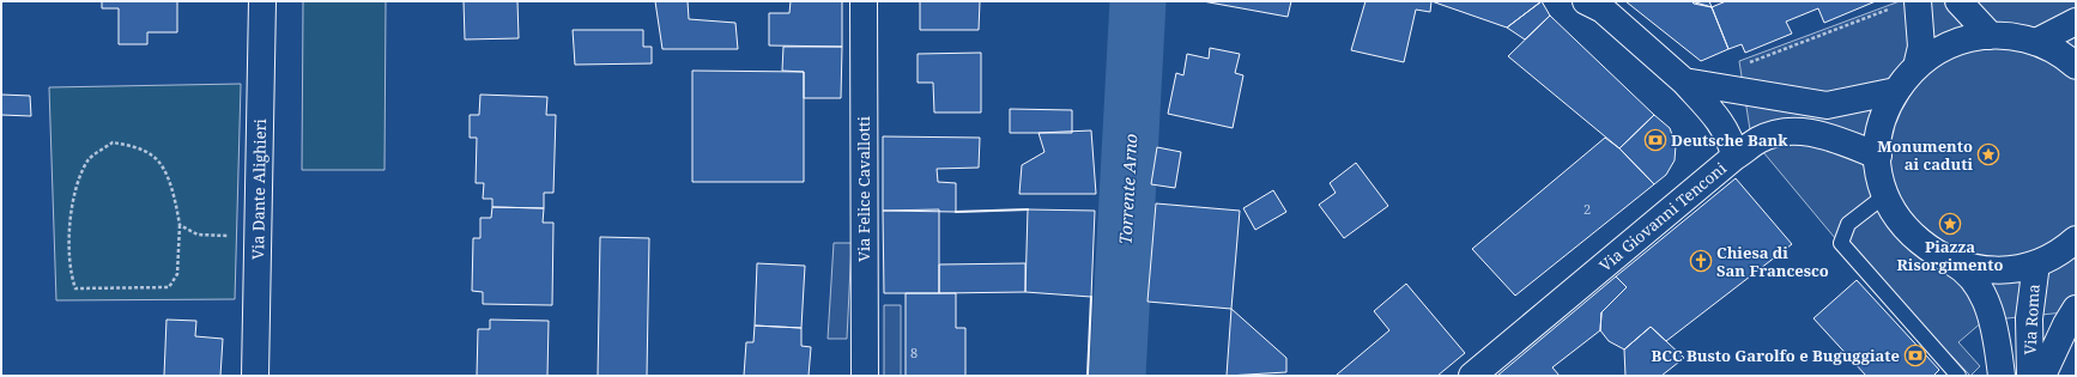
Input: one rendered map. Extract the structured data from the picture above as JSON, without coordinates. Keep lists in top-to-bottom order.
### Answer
{
  "streets": {
    "street": [
      "Via Dante Alighieri",
      "Via Felice Cavallotti",
      "Via Giovanni Tenconi",
      "Via Roma"
    ]
  },
  "water": ["Torrente Arno"],
  "places": {
    "bank": ["Deutsche Bank", "BCC Busto Garolfo e Buguggiate"],
    "place": ["Monumento ai caduti", "Piazza Risorgimento"],
    "church": ["Chiesa di San Francesco"]
  },
  "house_numbers": ["2", "8"]
}
